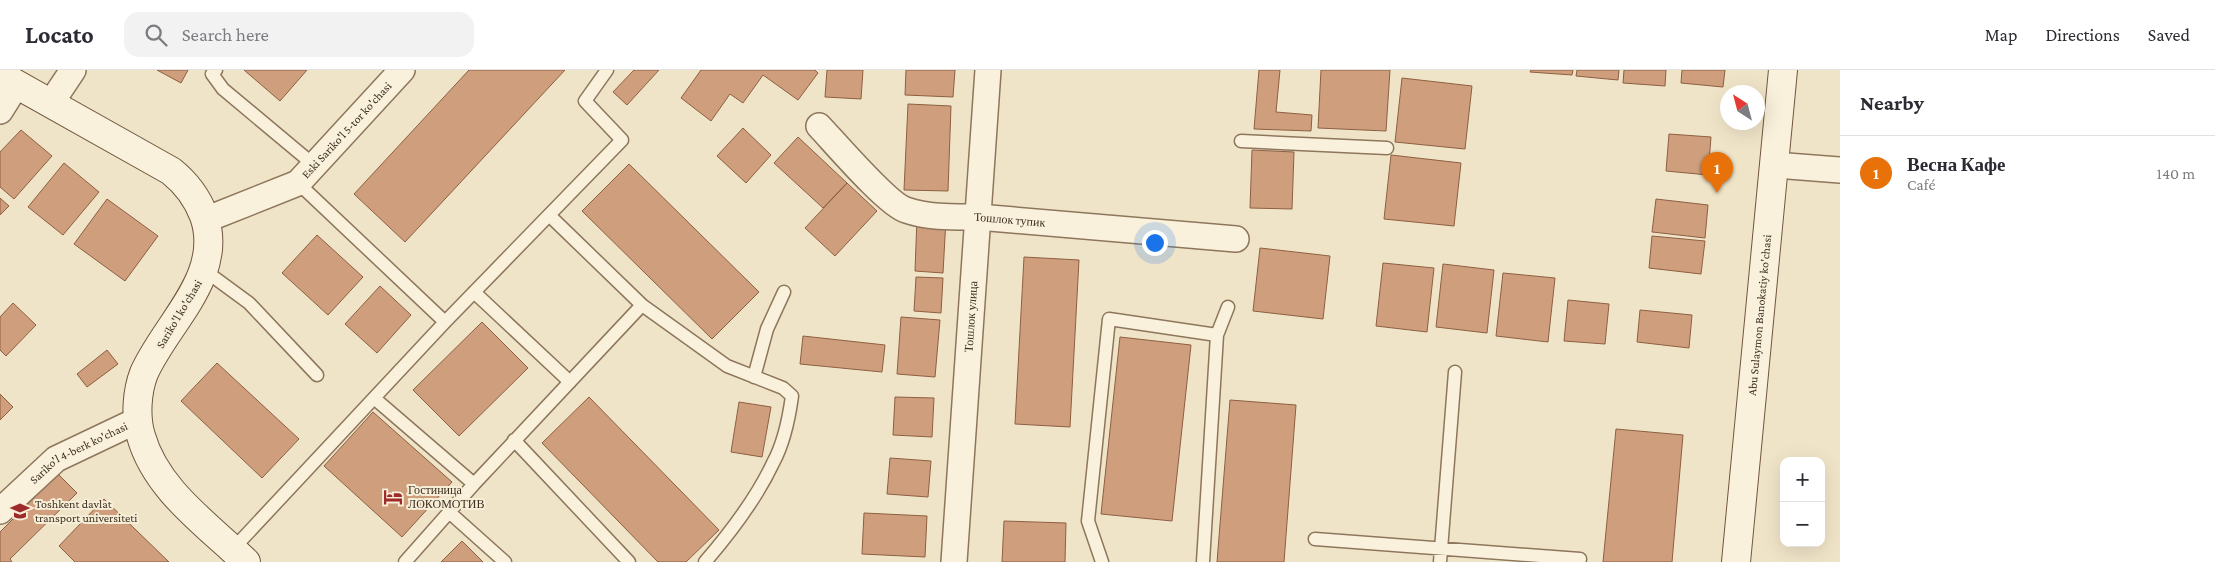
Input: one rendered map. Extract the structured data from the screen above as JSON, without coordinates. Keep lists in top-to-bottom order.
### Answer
{
  "streets": {
    "main road": ["Sariko'l ko'chasi", "Abu Sulaymon Banokatiy ko'chasi"],
    "street": [
      "Eski Sariko'l 5-tor ko'chasi",
      "Тошлок тупик",
      "Тошлок улица",
      "Sariko'l 4-berk ko'chasi"
    ]
  },
  "crossings": [
    ["Eski Sariko'l 5-tor ko'chasi", "Sariko'l ko'chasi"],
    ["Тошлок тупик", "Тошлок улица"],
    ["Sariko'l ko'chasi", "Sariko'l 4-berk ko'chasi"]
  ],
  "places": {
    "hotel": ["Гостиница ЛОКОМОТИВ"],
    "school or university": ["Toshkent davlat transport universiteti"]
  },
  "north": "top left",
  "page": {
    "header": "Locato",
    "search": "Search here",
    "nav": ["Map", "Directions", "Saved"],
    "heading": "Nearby",
    "list": [
      {
        "mark": "1",
        "name": "Весна Кафе",
        "note": "Café",
        "value": "140 m"
      }
    ],
    "pins": "1",
    "map_buttons": ["+", "−"]
  }
}
